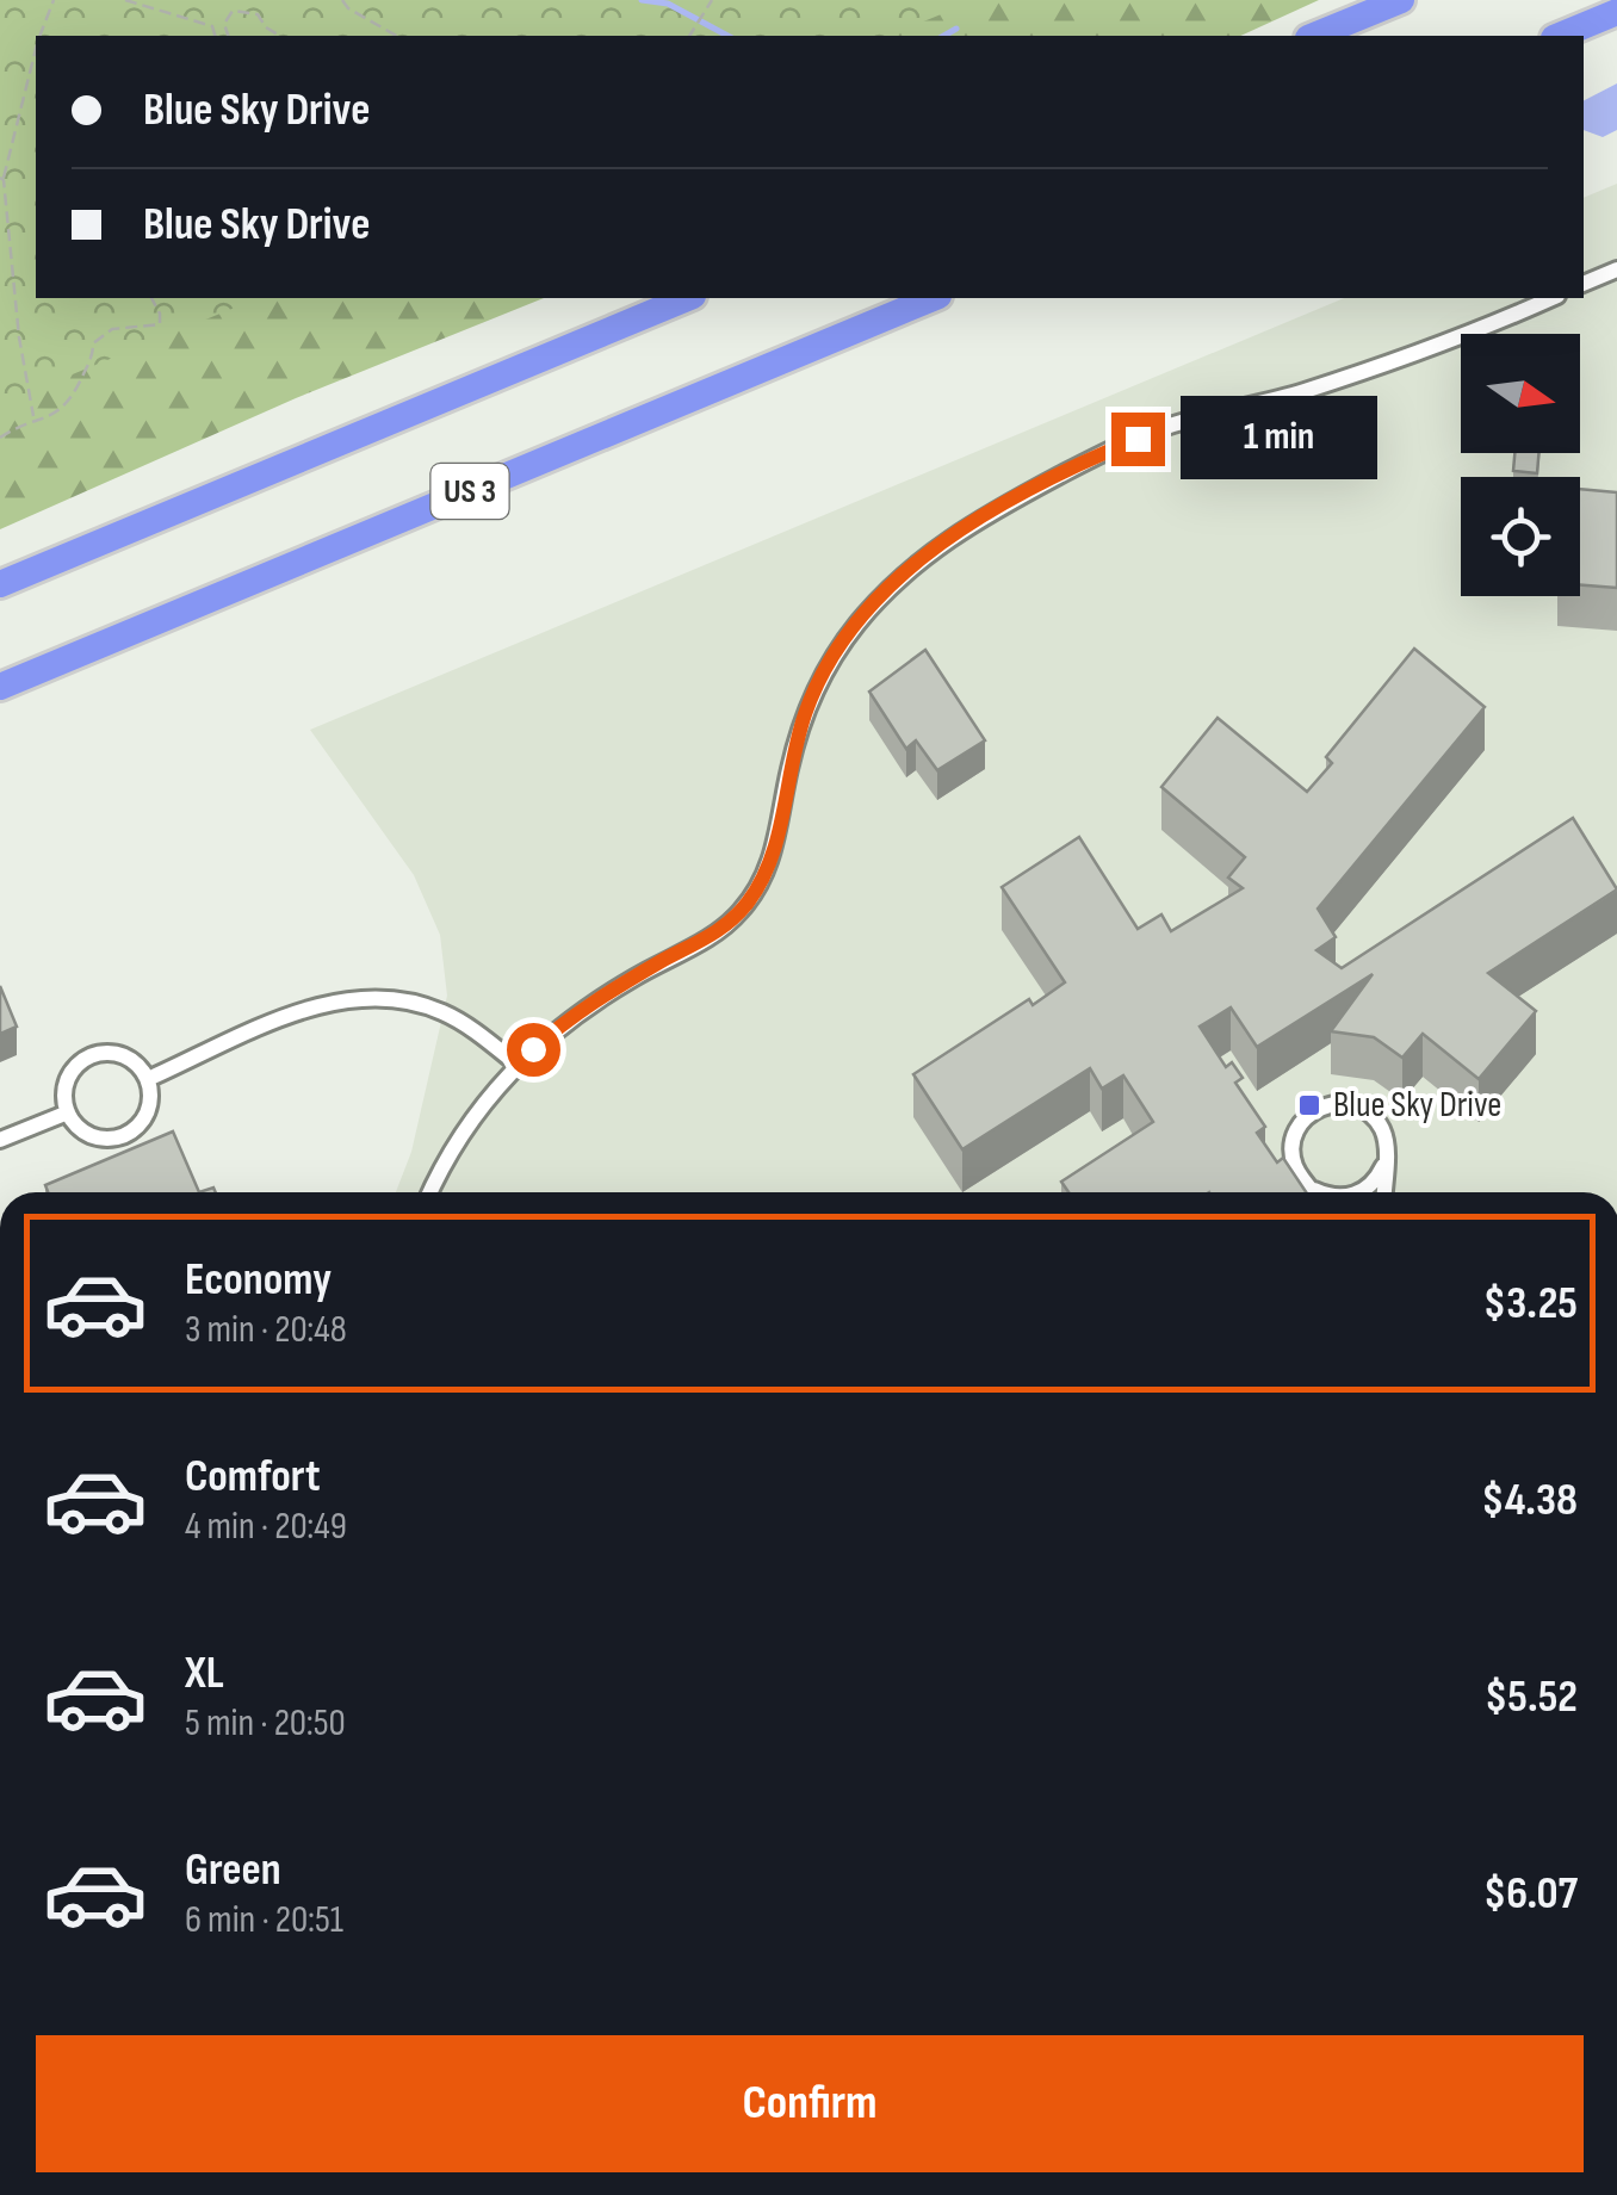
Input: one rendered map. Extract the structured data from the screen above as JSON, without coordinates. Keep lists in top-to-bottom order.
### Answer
{
  "streets": {
    "highway": ["US 3"]
  },
  "places": {
    "transit": ["Blue Sky Drive"]
  },
  "north": "right",
  "page": {
    "banner": ["Blue Sky Drive", "Blue Sky Drive"],
    "bubble": "1 min",
    "list": [
      {
        "name": "Economy",
        "note": "3 min · 20:48",
        "value": "$3.25"
      },
      {
        "name": "Comfort",
        "note": "4 min · 20:49",
        "value": "$4.38"
      },
      {
        "name": "XL",
        "note": "5 min · 20:50",
        "value": "$5.52"
      },
      {
        "name": "Green",
        "note": "6 min · 20:51",
        "value": "$6.07"
      }
    ],
    "buttons": "Confirm"
  }
}
